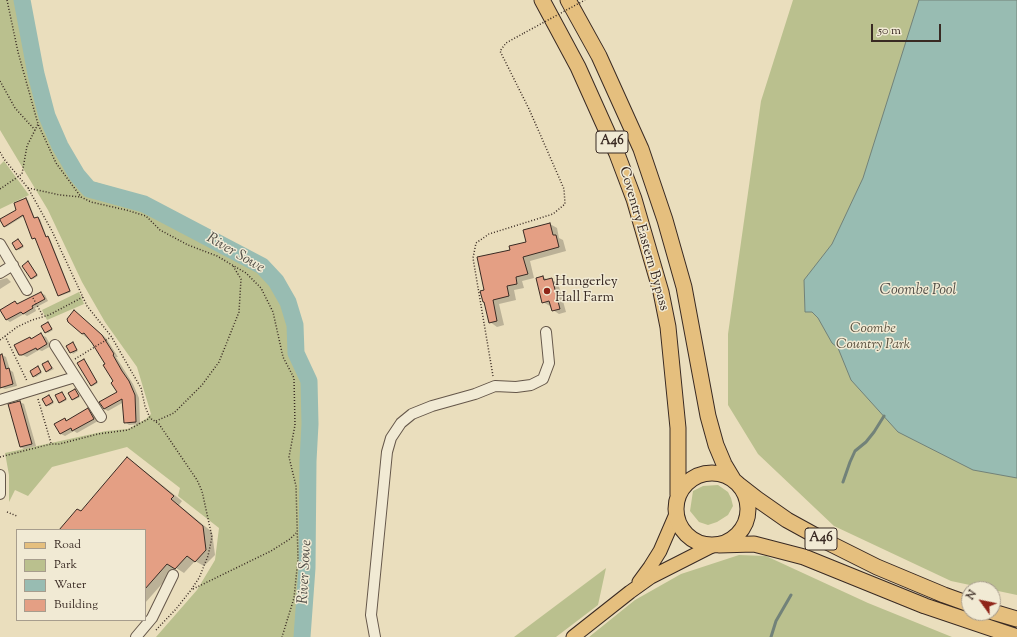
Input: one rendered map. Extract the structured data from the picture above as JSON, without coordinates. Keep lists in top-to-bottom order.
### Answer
{
  "streets": {
    "highway": ["A46", "Coventry Eastern Bypass"]
  },
  "crossings": [
    ["A46", "Coventry Eastern Bypass"]
  ],
  "water": ["River Sowe", "Coombe Pool"],
  "parks": ["Coombe Country Park"],
  "places": ["Hungerley Hall Farm"],
  "legend": [
    "Road",
    "Park",
    "Water",
    "Building"
  ],
  "scale_bar": "50 m",
  "north": "top left"
}
